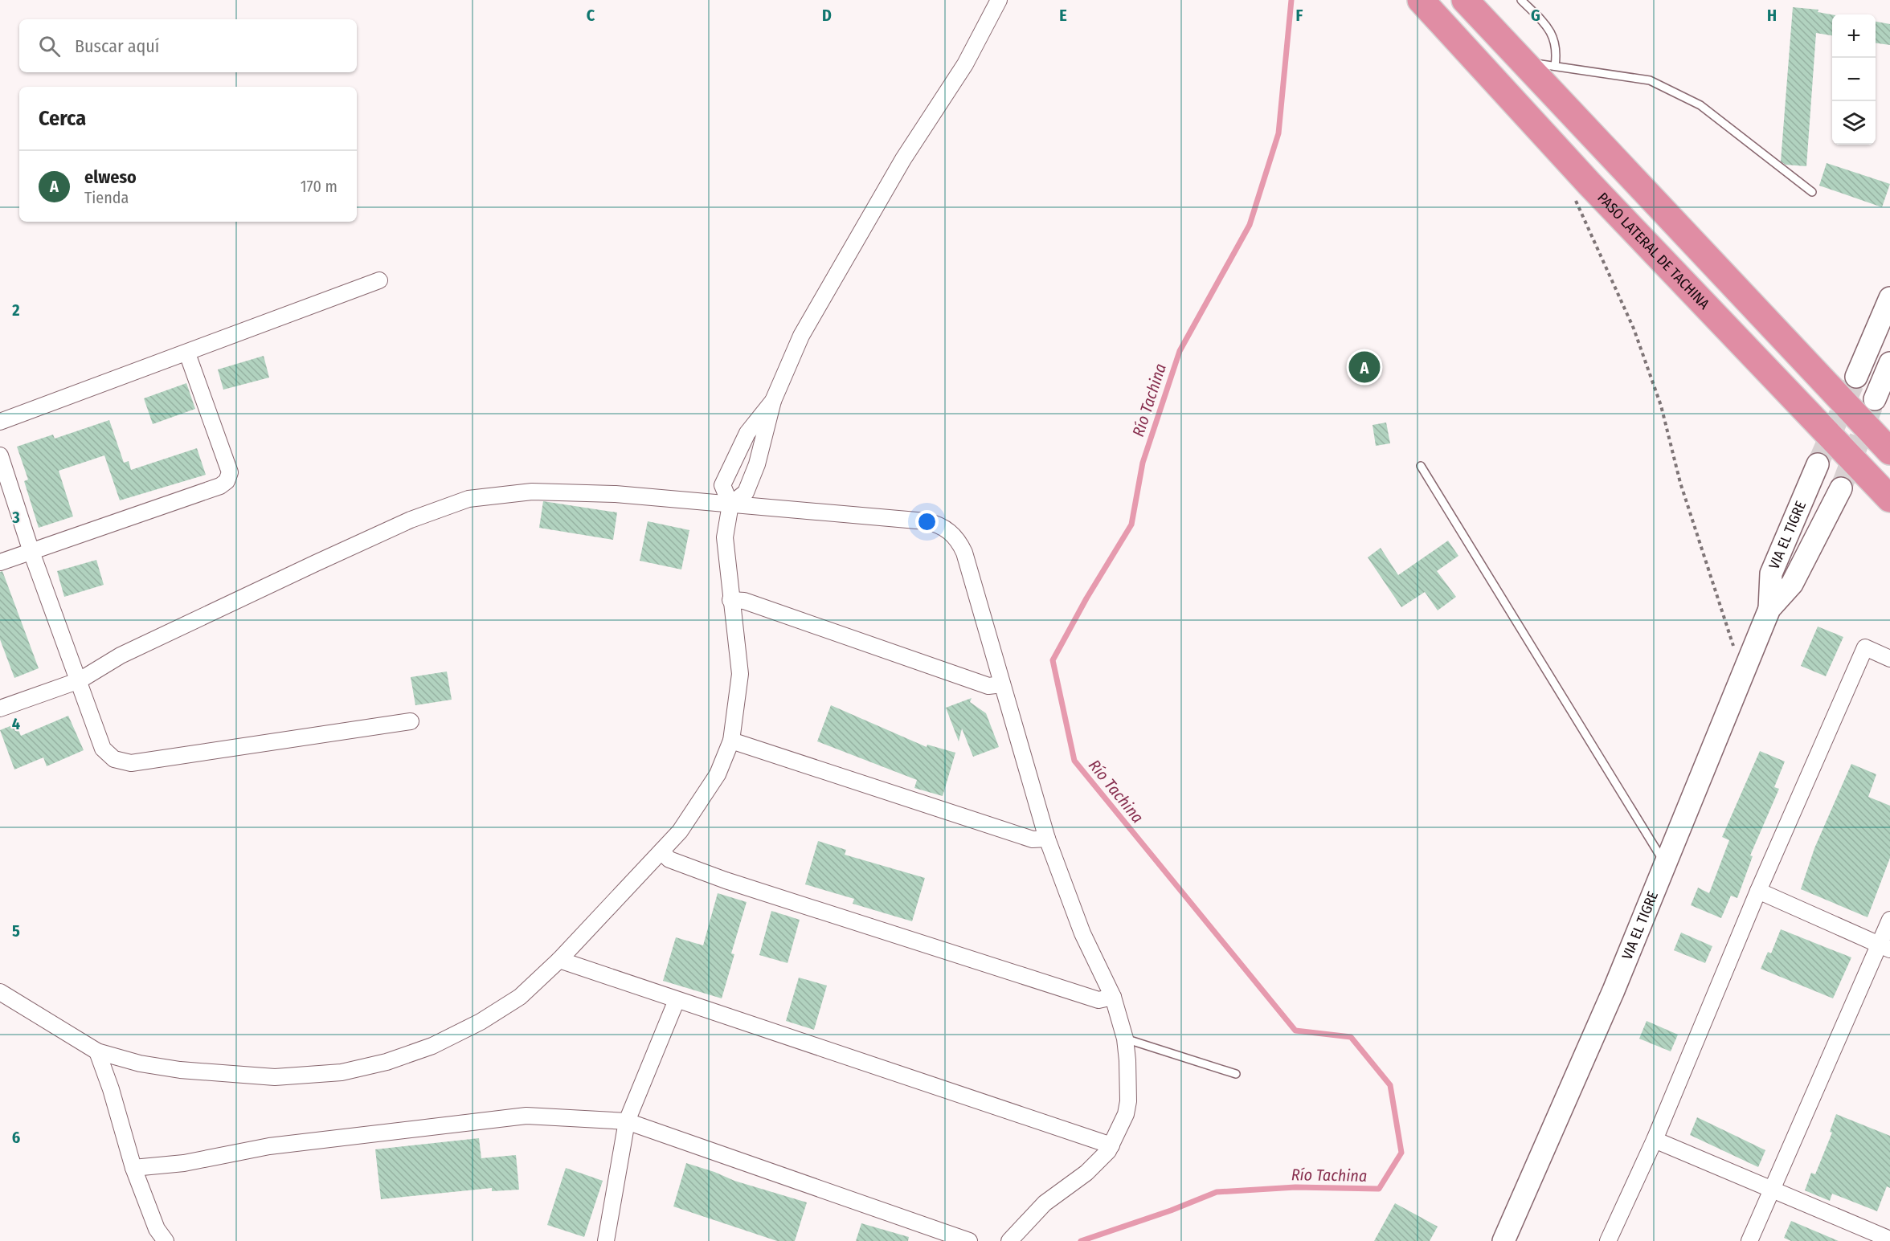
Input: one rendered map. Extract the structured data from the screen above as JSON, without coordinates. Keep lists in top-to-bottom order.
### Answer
{
  "streets": {
    "highway": ["PASO LATERAL DE TACHINA"],
    "street": ["VIA EL TIGRE"]
  },
  "water": ["Río Tachina"],
  "page": {
    "map_buttons": ["+", "−"],
    "search": "Buscar aquí",
    "heading": "Cerca",
    "list": [
      {
        "mark": "A",
        "name": "elweso",
        "note": "Tienda",
        "value": "170 m"
      }
    ],
    "pins": "A"
  },
  "grid": {
    "columns": [
      "C",
      "D",
      "E",
      "F",
      "G",
      "H"
    ],
    "rows": [
      "2",
      "3",
      "4",
      "5",
      "6"
    ]
  }
}
